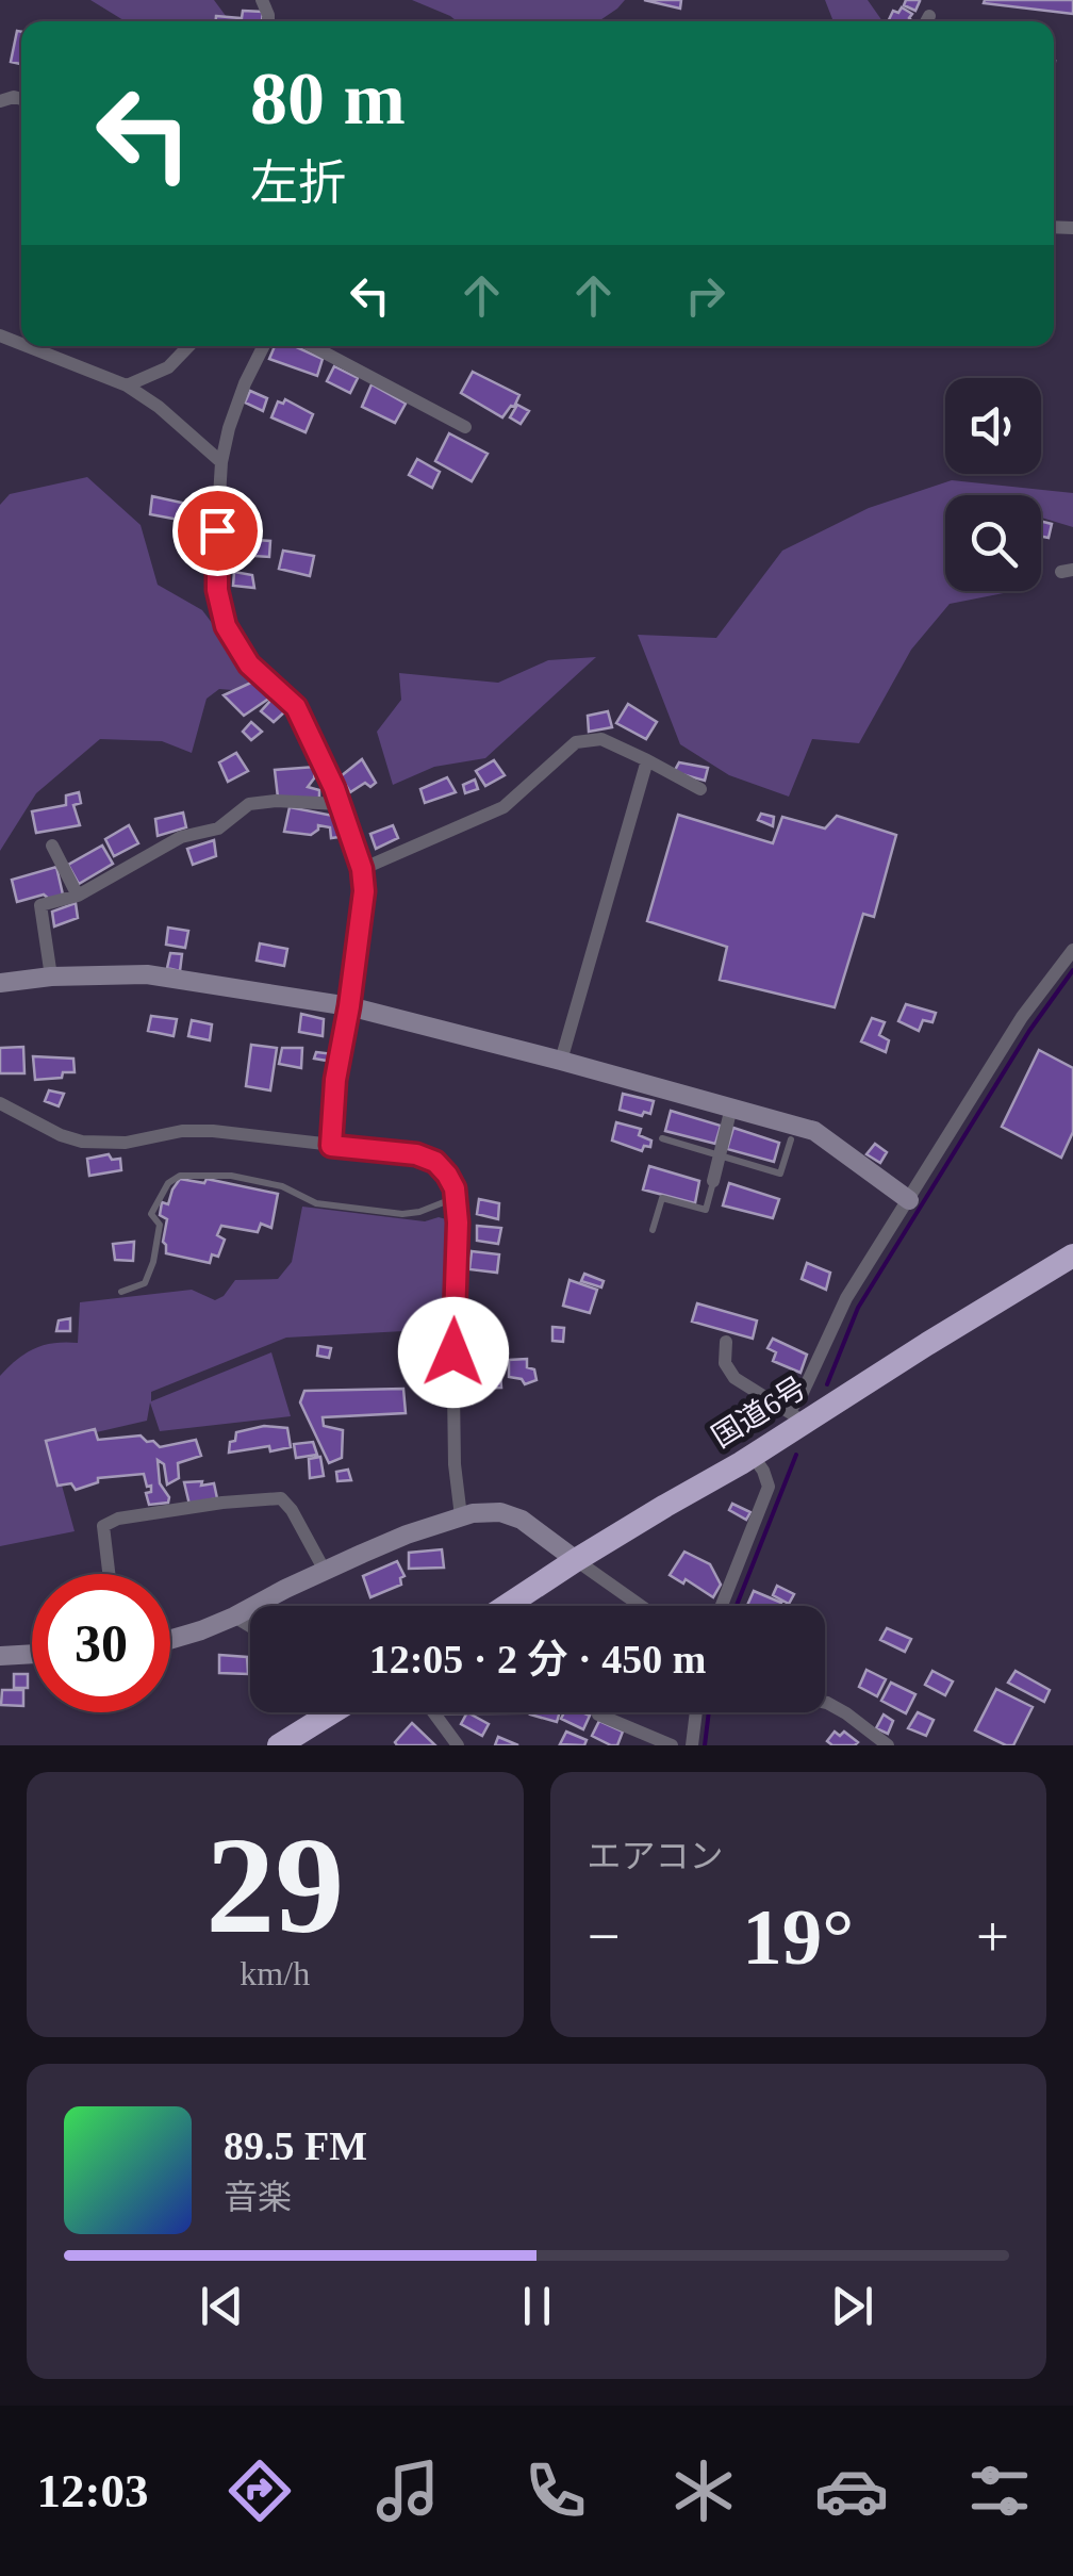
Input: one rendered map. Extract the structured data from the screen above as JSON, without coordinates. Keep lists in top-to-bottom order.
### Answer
{
  "streets": {
    "highway": ["国道6号"]
  },
  "page": {
    "turn": ["80 m", "左折"],
    "limit": "30",
    "trip": "12:05 · 2 分 · 450 m",
    "tile": [
      ["29", "km/h"],
      "エアコン"
    ],
    "heat": ["−", "19°", "+"],
    "song": ["89.5 FM", "音楽"],
    "tabs": "12:03"
  }
}
